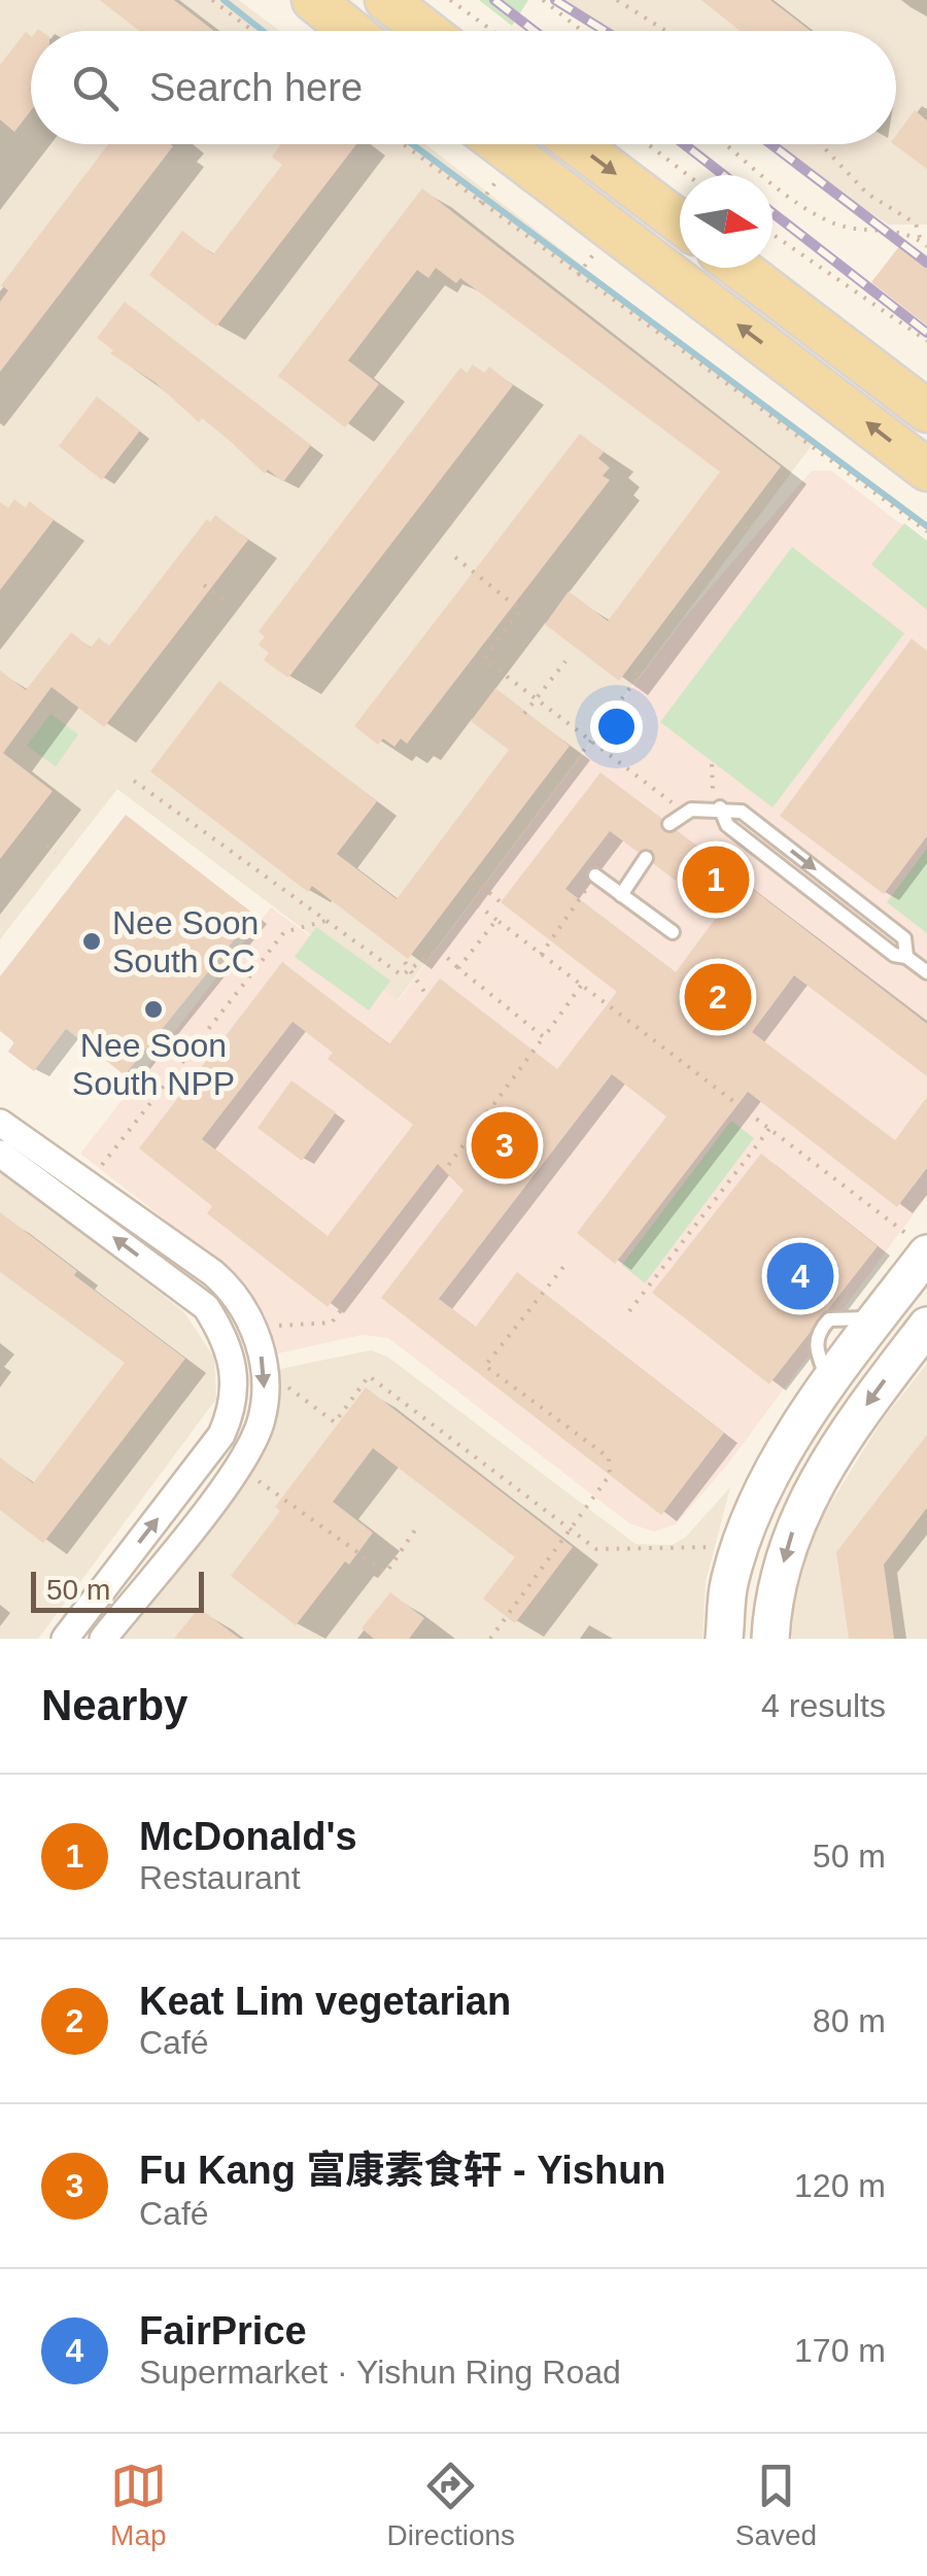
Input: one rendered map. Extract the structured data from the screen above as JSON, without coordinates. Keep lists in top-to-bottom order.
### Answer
{
  "places": ["Nee Soon South CC", "Nee Soon South NPP"],
  "scale_bar": "50 m",
  "north": "right",
  "page": {
    "search": "Search here",
    "pins": [
      "1",
      "2",
      "3",
      "4"
    ],
    "scale": "50 m",
    "heading": ["Nearby", "4 results"],
    "list": [
      {
        "mark": "1",
        "name": "McDonald's",
        "note": "Restaurant",
        "value": "50 m"
      },
      {
        "mark": "2",
        "name": "Keat Lim vegetarian",
        "note": "Café",
        "value": "80 m"
      },
      {
        "mark": "3",
        "name": "Fu Kang 富康素食轩 - Yishun",
        "note": "Café",
        "value": "120 m"
      },
      {
        "mark": "4",
        "name": "FairPrice",
        "note": "Supermarket · Yishun Ring Road",
        "value": "170 m"
      }
    ],
    "nav": ["Map", "Directions", "Saved"]
  }
}
